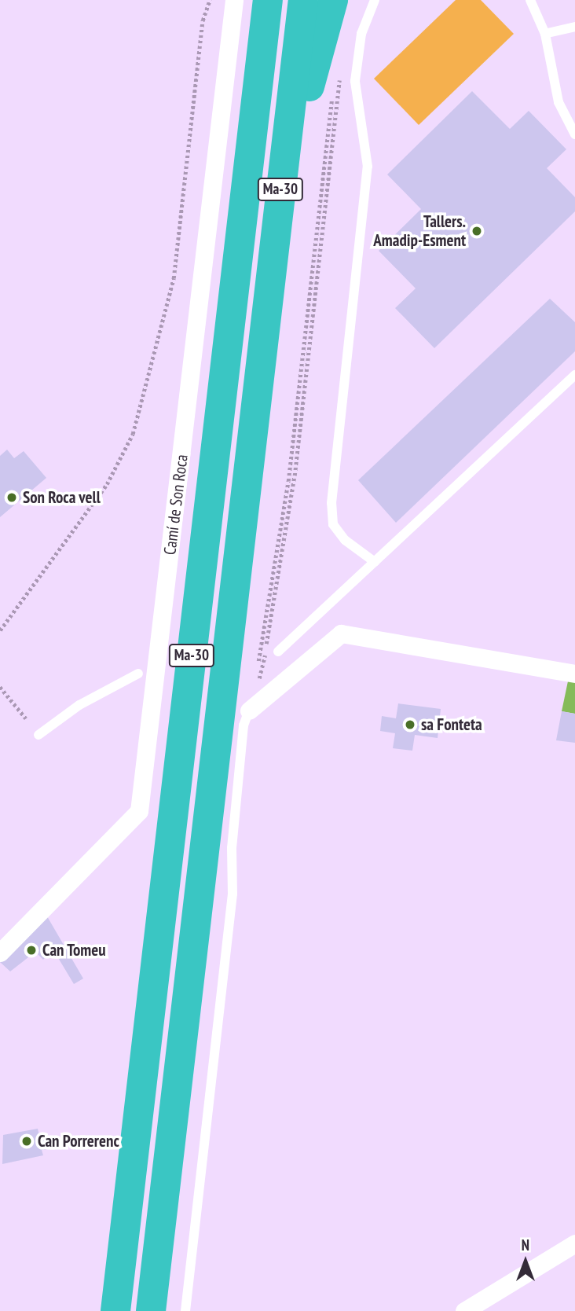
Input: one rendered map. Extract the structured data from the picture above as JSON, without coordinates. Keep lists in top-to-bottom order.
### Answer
{
  "streets": {
    "highway": ["Ma-30"],
    "street": ["Camí de Son Roca"]
  },
  "places": [
    "Tallers. Amadip-Esment",
    "Son Roca vell",
    "sa Fonteta",
    "Can Tomeu",
    "Can Porrerenc"
  ],
  "north": "top"
}
